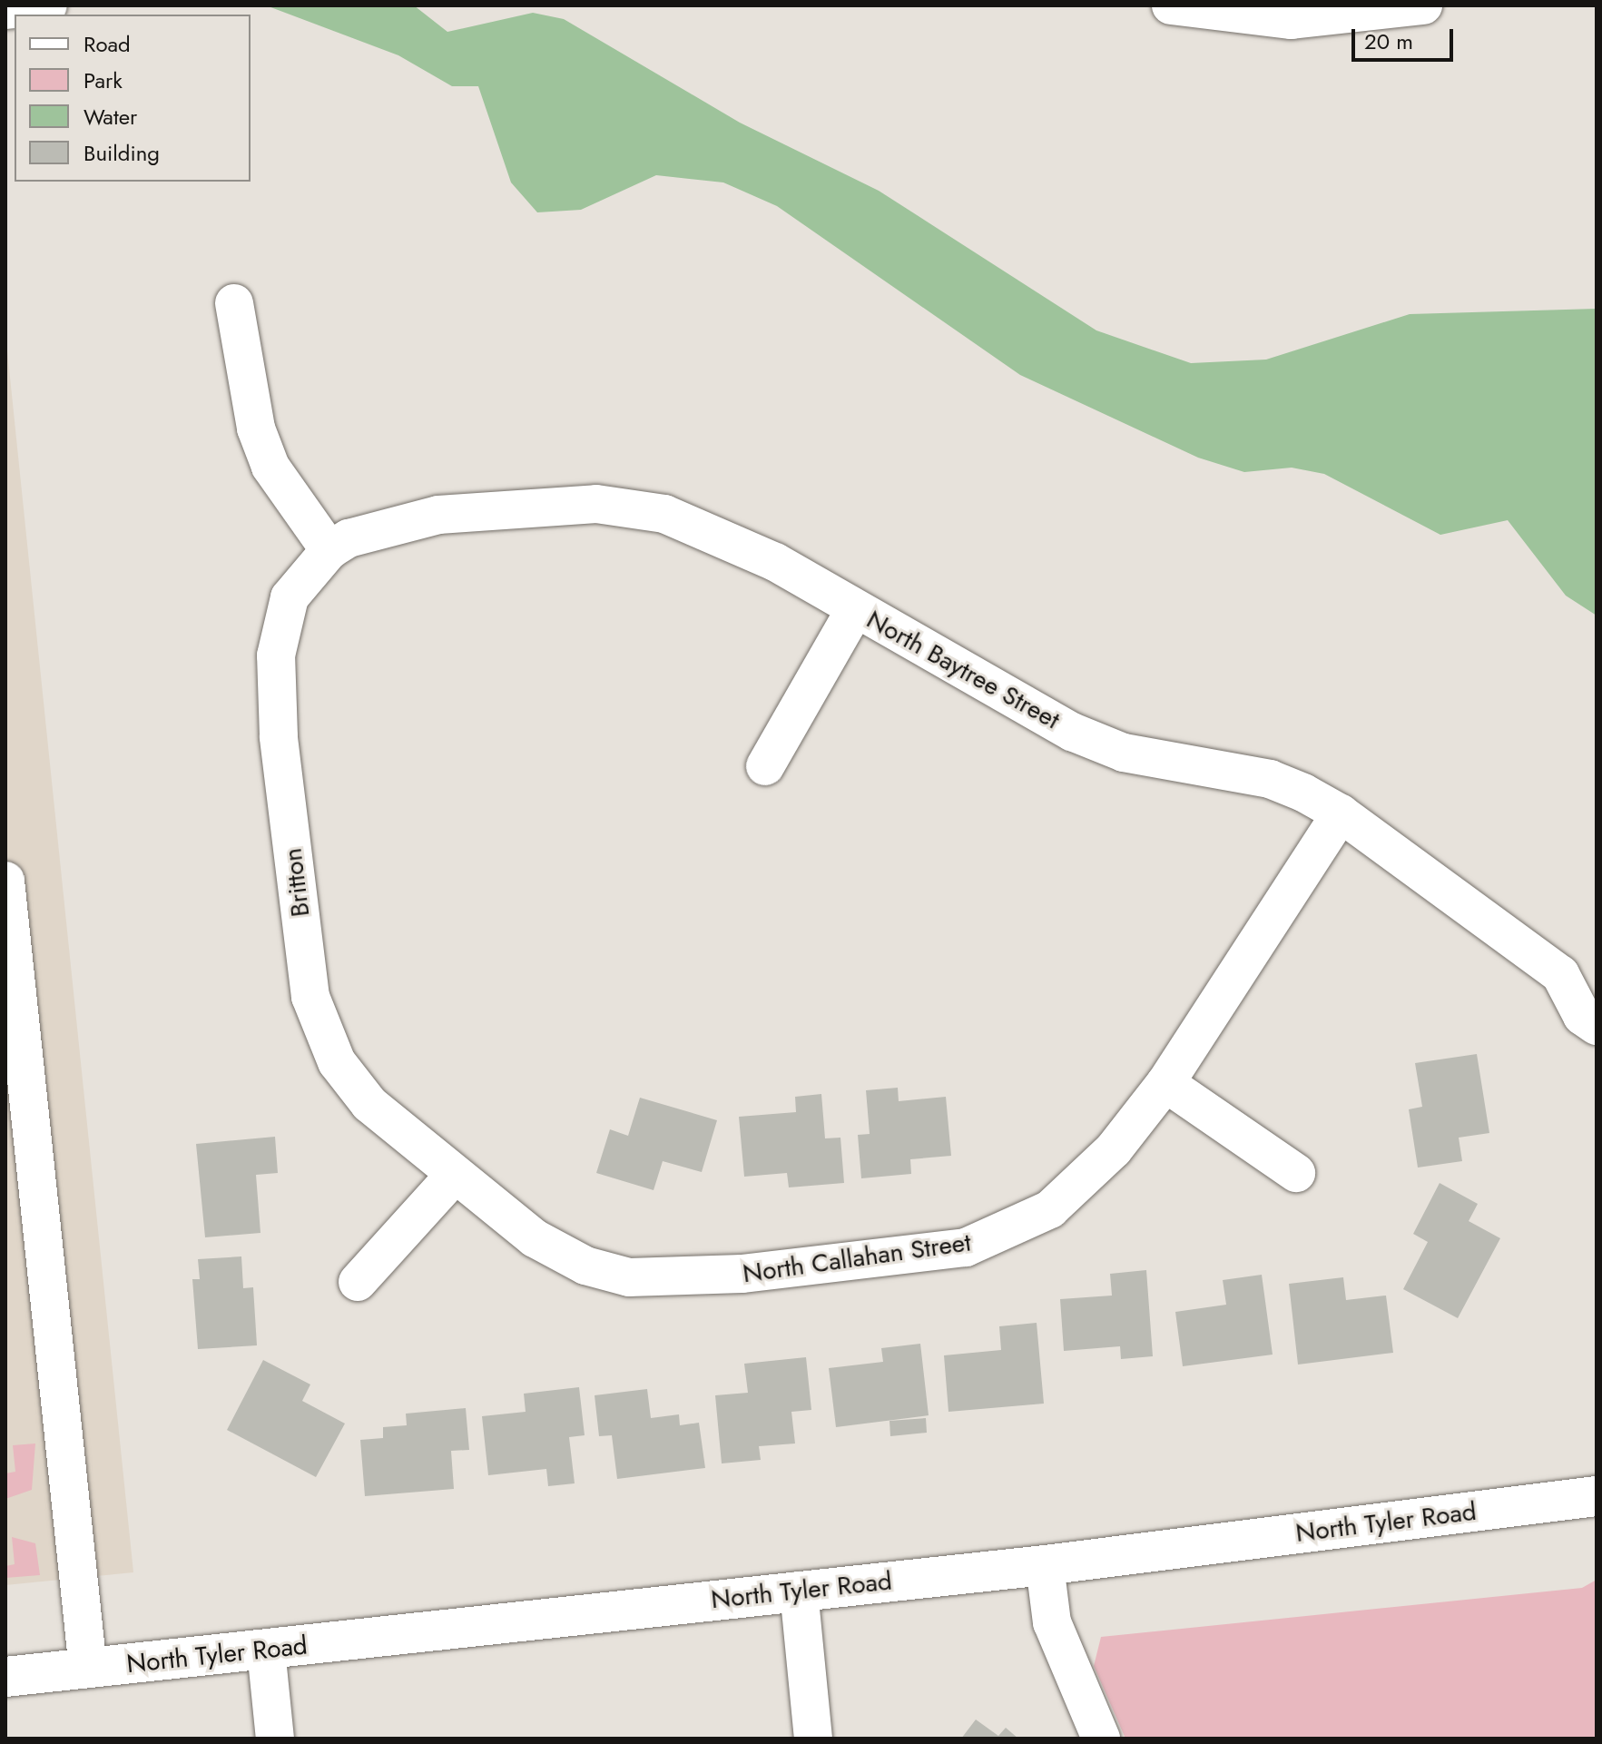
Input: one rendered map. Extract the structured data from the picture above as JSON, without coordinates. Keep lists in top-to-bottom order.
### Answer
{
  "streets": {
    "main road": ["North Tyler Road"],
    "street": ["North Baytree Street", "Britton", "North Callahan Street"]
  },
  "crossings": [
    ["North Baytree Street", "Britton"],
    ["North Baytree Street", "North Callahan Street"],
    ["Britton", "North Callahan Street"]
  ],
  "legend": [
    "Road",
    "Park",
    "Water",
    "Building"
  ],
  "scale_bar": "20 m"
}
